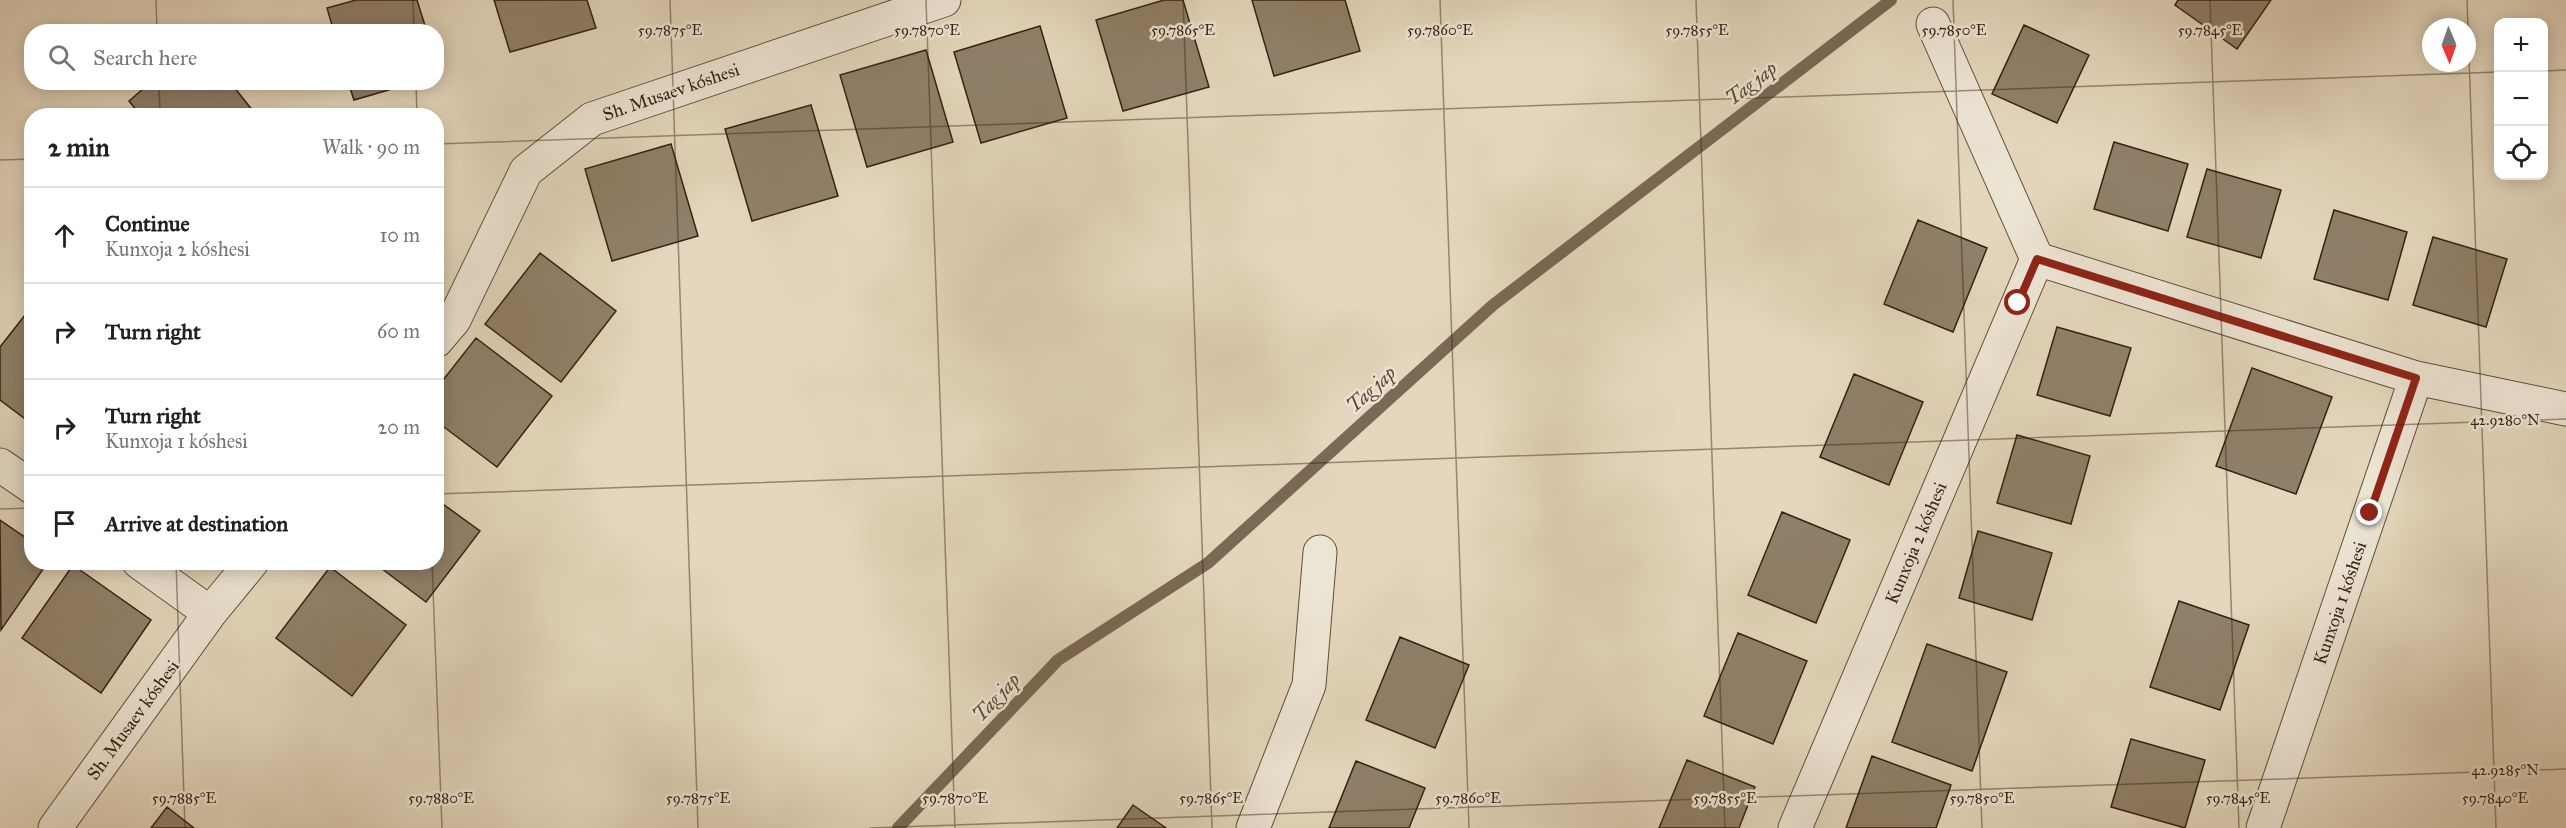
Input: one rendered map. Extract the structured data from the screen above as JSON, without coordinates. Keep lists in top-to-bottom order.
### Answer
{
  "streets": {
    "street": ["Sh. Musaev kóshesi", "Kunxoja 2 kóshesi", "Kunxoja 1 kóshesi"]
  },
  "water": ["Tag jap"],
  "north": "bottom",
  "page": {
    "map_buttons": ["+", "−"],
    "search": "Search here",
    "heading": ["2 min", "Walk · 90 m"],
    "list": [
      ["Continue", "Kunxoja 2 kóshesi", "10 m"],
      ["Turn right", "60 m"],
      ["Turn right", "Kunxoja 1 kóshesi", "20 m"],
      "Arrive at destination"
    ]
  },
  "coordinates": [
    "59.7875°E",
    "59.7870°E",
    "59.7865°E",
    "59.7860°E",
    "59.7855°E",
    "59.7850°E",
    "59.7845°E",
    "42.9280°N",
    "42.9285°N",
    "59.7885°E",
    "59.7880°E",
    "59.7840°E"
  ]
}
